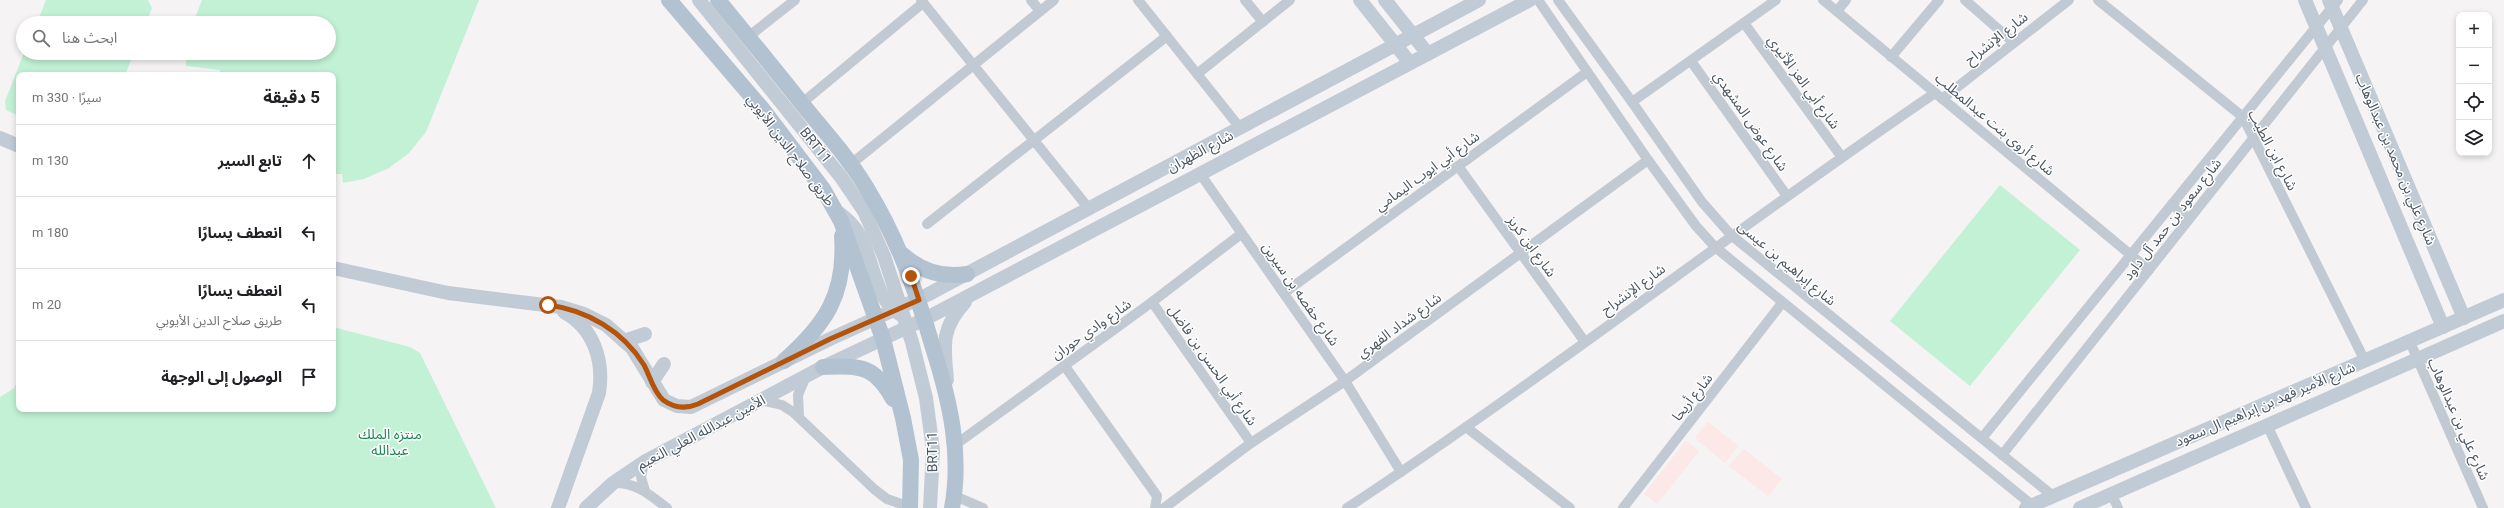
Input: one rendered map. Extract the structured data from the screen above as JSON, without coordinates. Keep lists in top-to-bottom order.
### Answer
{
  "streets": {
    "main road": [
      "BRT11",
      "طريق صلاح الدين الأيوبي",
      "شارع الظهران",
      "شارع علي بن محمد بن عبدالوهاب",
      "شارع الأمير فهد بن إبراهيم ال سعود",
      "الأمين عبدالله العلي النعيم"
    ],
    "street": [
      "شارع الإنشراح",
      "شارع أبي العز الأثيري",
      "شارع عوض المشهدي",
      "شارع أروى بنت عبدالمطلب",
      "شارع ابن الطيب",
      "شارع أبي ايوب اليمامي",
      "شارع سعود بن حمد آل داود",
      "شارع ابن كريز",
      "شارع إبراهيم بن عيسى",
      "شارع حفصه بن سيرين",
      "شارع شداد الفهري",
      "شارع وادي حوران",
      "شارع أبي الحسن بن فاضل",
      "شارع أريحا",
      "شارع علي بن عبدالوهاب"
    ]
  },
  "crossings": [
    ["شارع الإنشراح", "شارع أبي العز الأثيري"],
    ["شارع الإنشراح", "شارع عوض المشهدي"],
    ["شارع الإنشراح", "شارع أروى بنت عبدالمطلب"],
    ["شارع الإنشراح", "شارع ابن كريز"],
    ["شارع الإنشراح", "شارع إبراهيم بن عيسى"],
    ["شارع الإنشراح", "شارع حفصه بن سيرين"],
    ["شارع أروى بنت عبدالمطلب", "شارع سعود بن حمد آل داود"],
    ["BRT11", "شارع الظهران"],
    ["BRT11", "الأمين عبدالله العلي النعيم"],
    ["طريق صلاح الدين الأيوبي", "الأمين عبدالله العلي النعيم"],
    ["شارع ابن الطيب", "شارع سعود بن حمد آل داود"],
    ["شارع ابن الطيب", "شارع الأمير فهد بن إبراهيم ال سعود"],
    ["شارع الظهران", "شارع حفصه بن سيرين"],
    ["شارع الظهران", "الأمين عبدالله العلي النعيم"],
    ["شارع علي بن محمد بن عبدالوهاب", "شارع سعود بن حمد آل داود"],
    ["شارع علي بن محمد بن عبدالوهاب", "شارع الأمير فهد بن إبراهيم ال سعود"],
    ["شارع أبي ايوب اليمامي", "شارع ابن كريز"],
    ["شارع أبي ايوب اليمامي", "شارع حفصه بن سيرين"],
    ["شارع سعود بن حمد آل داود", "شارع إبراهيم بن عيسى"],
    ["شارع ابن كريز", "شارع شداد الفهري"],
    ["شارع إبراهيم بن عيسى", "شارع الأمير فهد بن إبراهيم ال سعود"],
    ["شارع حفصه بن سيرين", "شارع شداد الفهري"],
    ["شارع حفصه بن سيرين", "شارع وادي حوران"],
    ["شارع شداد الفهري", "شارع أبي الحسن بن فاضل"],
    ["شارع وادي حوران", "شارع أبي الحسن بن فاضل"],
    ["شارع الأمير فهد بن إبراهيم ال سعود", "شارع علي بن عبدالوهاب"]
  ],
  "parks": ["منتزه الملك عبدالله"],
  "page": {
    "map_buttons": ["+", "−"],
    "search": "ابحث هنا",
    "heading": ["5 دقيقة", "سيرًا · 330 m"],
    "list": [
      ["تابع السير", "130 m"],
      ["انعطف يسارًا", "180 m"],
      ["انعطف يسارًا", "طريق صلاح الدين الأيوبي", "20 m"],
      "الوصول إلى الوجهة"
    ]
  }
}
